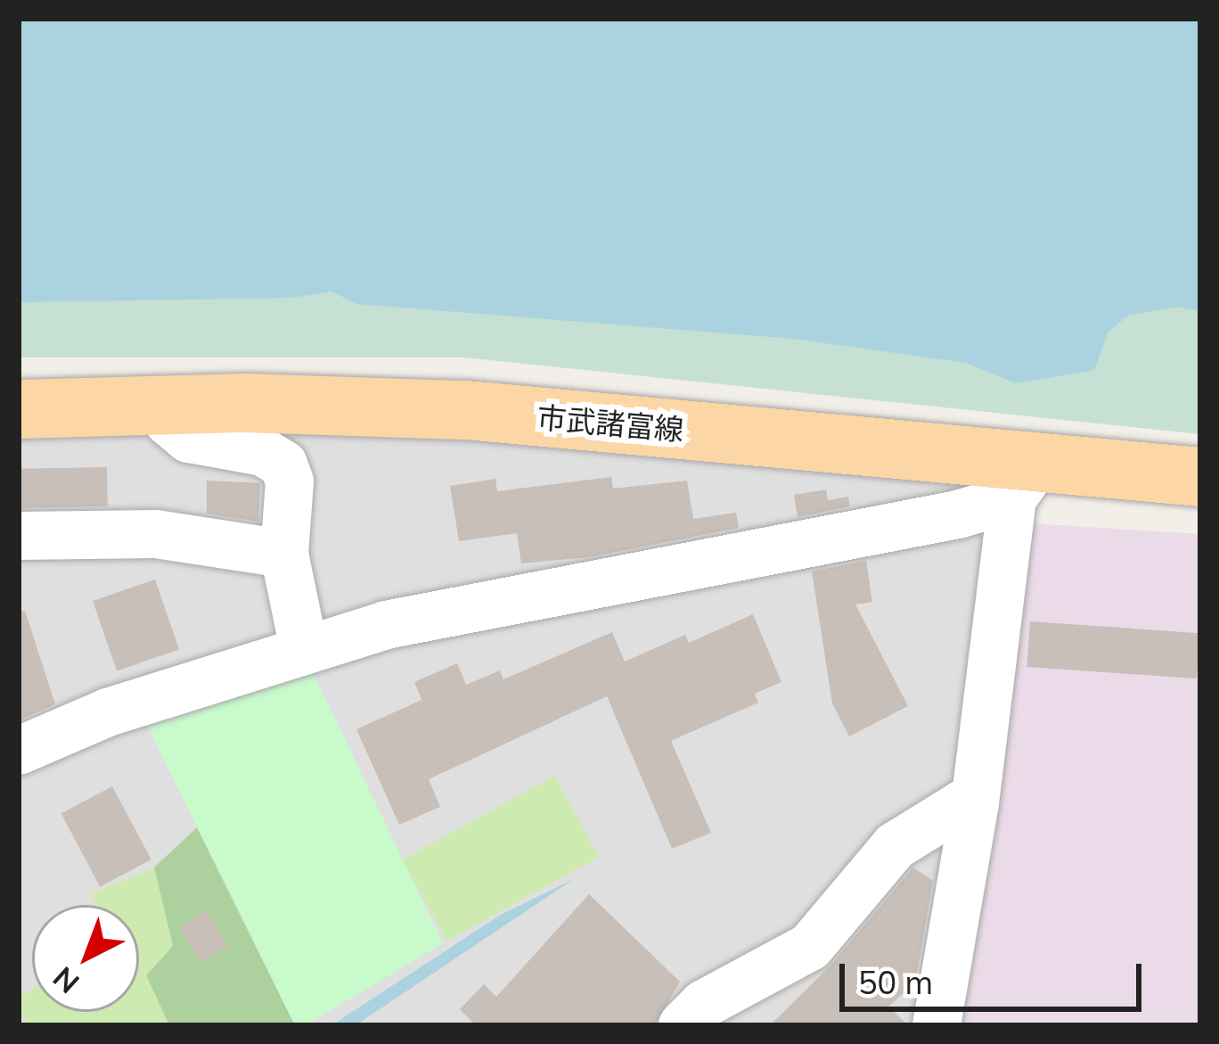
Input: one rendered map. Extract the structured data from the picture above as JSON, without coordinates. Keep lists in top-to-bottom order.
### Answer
{
  "streets": {
    "main road": ["市武諸富線"]
  },
  "scale_bar": "50 m",
  "north": "bottom left"
}
